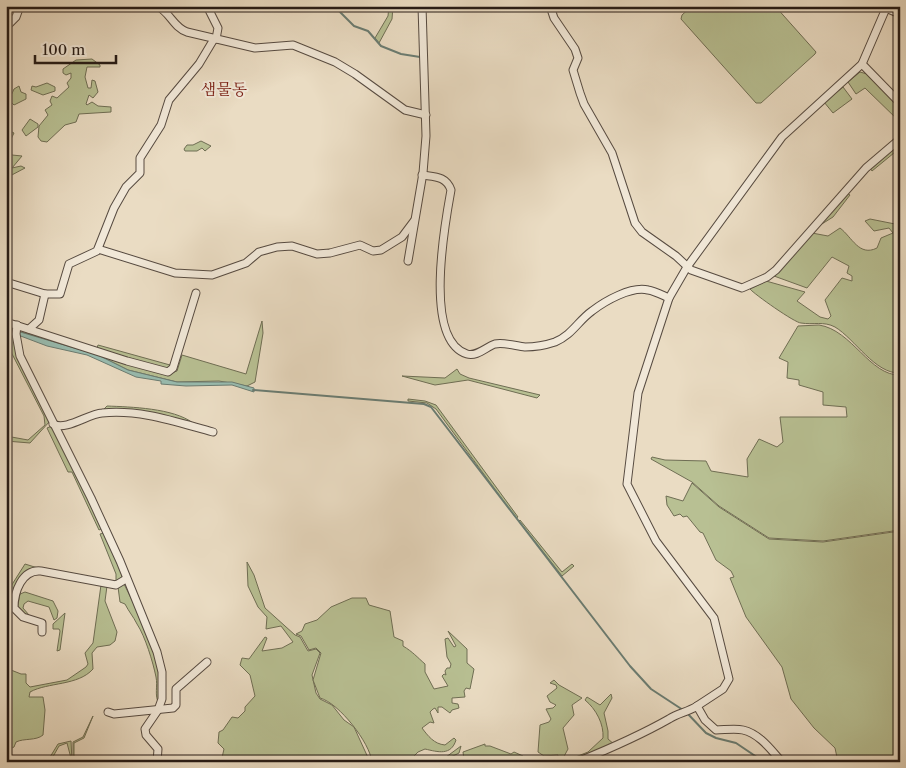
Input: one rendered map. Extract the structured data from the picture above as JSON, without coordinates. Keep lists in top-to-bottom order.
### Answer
{
  "districts": ["샘물동"],
  "scale_bar": "100 m"
}
